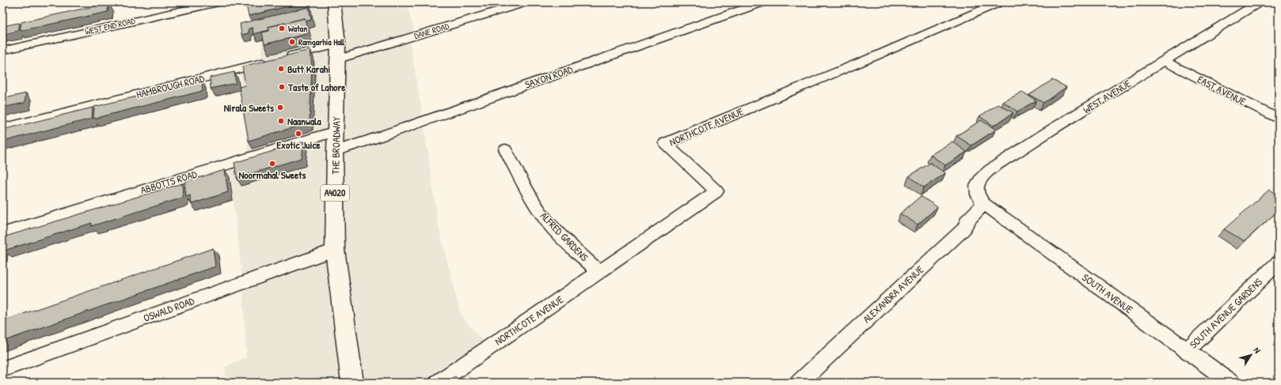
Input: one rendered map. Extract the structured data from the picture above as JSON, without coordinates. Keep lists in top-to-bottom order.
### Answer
{
  "streets": {
    "main road": ["THE BROADWAY", "A4020"],
    "street": [
      "WEST END ROAD",
      "DANE ROAD",
      "SAXON ROAD",
      "HAMBROUGH ROAD",
      "EAST AVENUE",
      "WEST AVENUE",
      "NORTHCOTE AVENUE",
      "ABBOTTS ROAD",
      "ALFRED GARDENS",
      "SOUTH AVENUE",
      "ALEXANDRA AVENUE",
      "OSWALD ROAD",
      "SOUTH AVENUE GARDENS"
    ]
  },
  "crossings": [
    ["DANE ROAD", "THE BROADWAY"],
    ["SAXON ROAD", "THE BROADWAY"],
    ["EAST AVENUE", "WEST AVENUE"],
    ["WEST AVENUE", "SOUTH AVENUE"],
    ["WEST AVENUE", "ALEXANDRA AVENUE"],
    ["NORTHCOTE AVENUE", "ALFRED GARDENS"],
    ["THE BROADWAY", "ABBOTTS ROAD"],
    ["THE BROADWAY", "OSWALD ROAD"],
    ["SOUTH AVENUE", "ALEXANDRA AVENUE"],
    ["SOUTH AVENUE", "SOUTH AVENUE GARDENS"]
  ],
  "places": [
    "Watan",
    "Ramgarhia Hall",
    "Butt Karahi",
    "Taste of Lahore",
    "Nirala Sweets",
    "Naanwala",
    "Exotic Juice",
    "Noormahal Sweets"
  ],
  "north": "top right"
}
